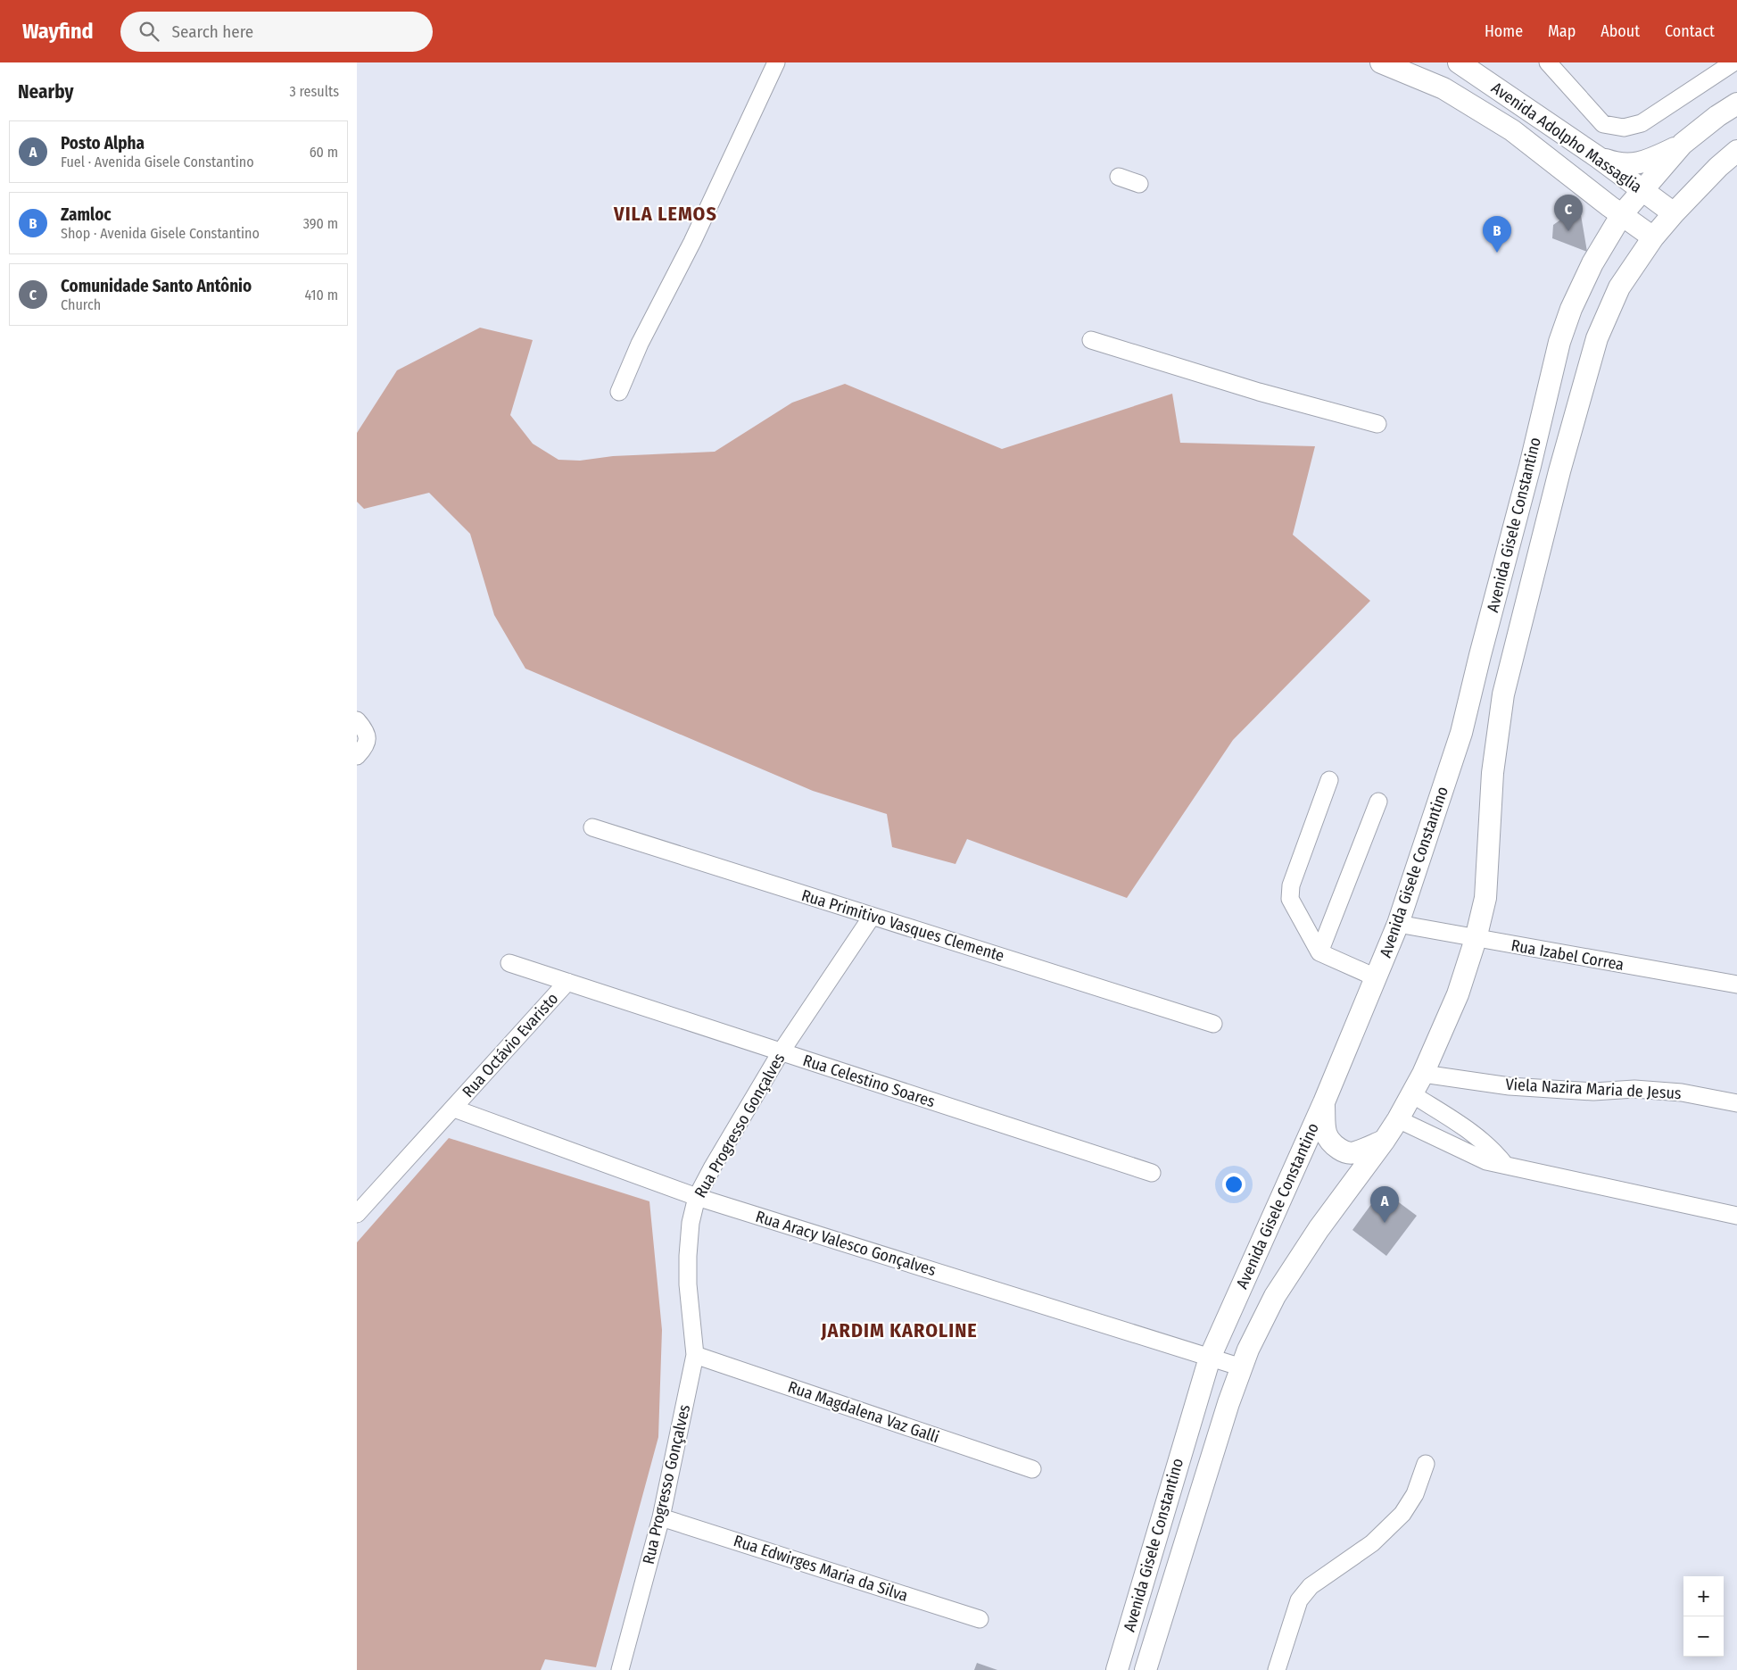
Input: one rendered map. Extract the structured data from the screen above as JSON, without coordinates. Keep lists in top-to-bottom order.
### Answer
{
  "streets": {
    "main road": ["Avenida Adolpho Massaglia", "Avenida Gisele Constantino"],
    "street": [
      "Rua Primitivo Vasques Clemente",
      "Rua Izabel Correa",
      "Rua Octávio Evaristo",
      "Rua Celestino Soares",
      "Viela Nazira Maria de Jesus",
      "Rua Progresso Gonçalves",
      "Rua Aracy Valesco Gonçalves",
      "Rua Magdalena Vaz Galli",
      "Rua Edwirges Maria da Silva"
    ]
  },
  "crossings": [
    ["Avenida Adolpho Massaglia", "Avenida Gisele Constantino"],
    ["Avenida Gisele Constantino", "Rua Izabel Correa"],
    ["Avenida Gisele Constantino", "Viela Nazira Maria de Jesus"],
    ["Avenida Gisele Constantino", "Rua Aracy Valesco Gonçalves"],
    ["Rua Primitivo Vasques Clemente", "Rua Progresso Gonçalves"],
    ["Rua Octávio Evaristo", "Rua Celestino Soares"],
    ["Rua Octávio Evaristo", "Rua Aracy Valesco Gonçalves"],
    ["Rua Celestino Soares", "Rua Progresso Gonçalves"],
    ["Rua Progresso Gonçalves", "Rua Aracy Valesco Gonçalves"],
    ["Rua Progresso Gonçalves", "Rua Magdalena Vaz Galli"],
    ["Rua Progresso Gonçalves", "Rua Edwirges Maria da Silva"]
  ],
  "districts": ["VILA LEMOS", "JARDIM KAROLINE"],
  "page": {
    "header": "Wayfind",
    "search": "Search here",
    "nav": [
      "Home",
      "Map",
      "About",
      "Contact"
    ],
    "heading": ["Nearby", "3 results"],
    "list": [
      {
        "mark": "A",
        "name": "Posto Alpha",
        "note": "Fuel · Avenida Gisele Constantino",
        "value": "60 m"
      },
      {
        "mark": "B",
        "name": "Zamloc",
        "note": "Shop · Avenida Gisele Constantino",
        "value": "390 m"
      },
      {
        "mark": "C",
        "name": "Comunidade Santo Antônio",
        "note": "Church",
        "value": "410 m"
      }
    ],
    "pins": ["C", "B", "A"],
    "map_buttons": ["+", "−"]
  }
}
